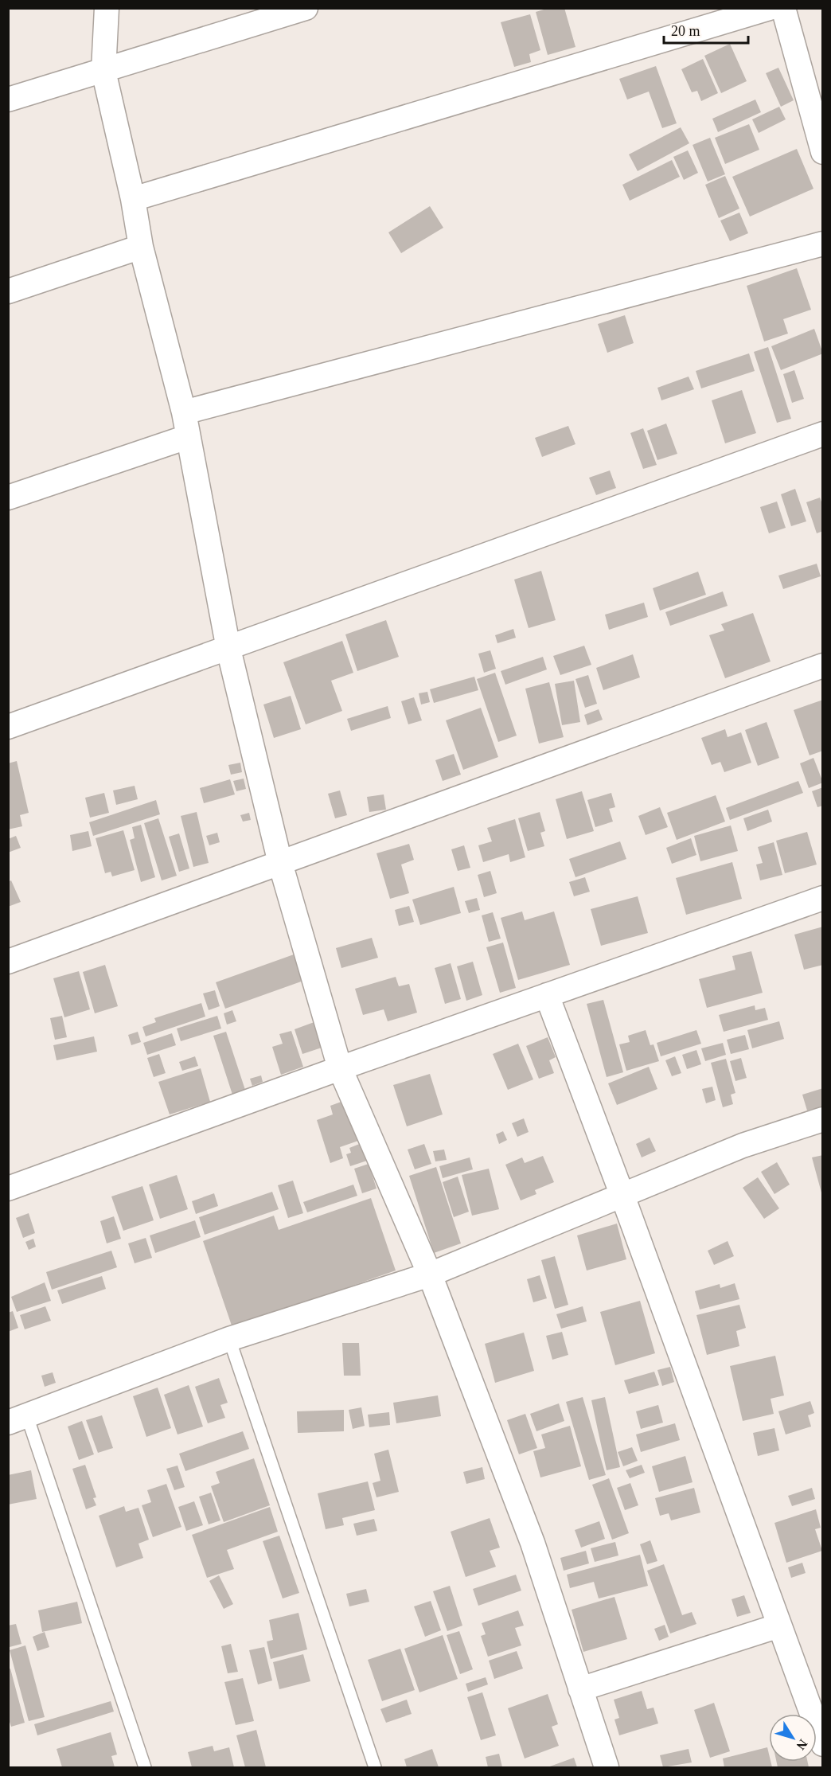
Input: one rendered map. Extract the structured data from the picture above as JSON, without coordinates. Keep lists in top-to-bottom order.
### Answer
{
  "scale_bar": "20 m",
  "north": "bottom right"
}
